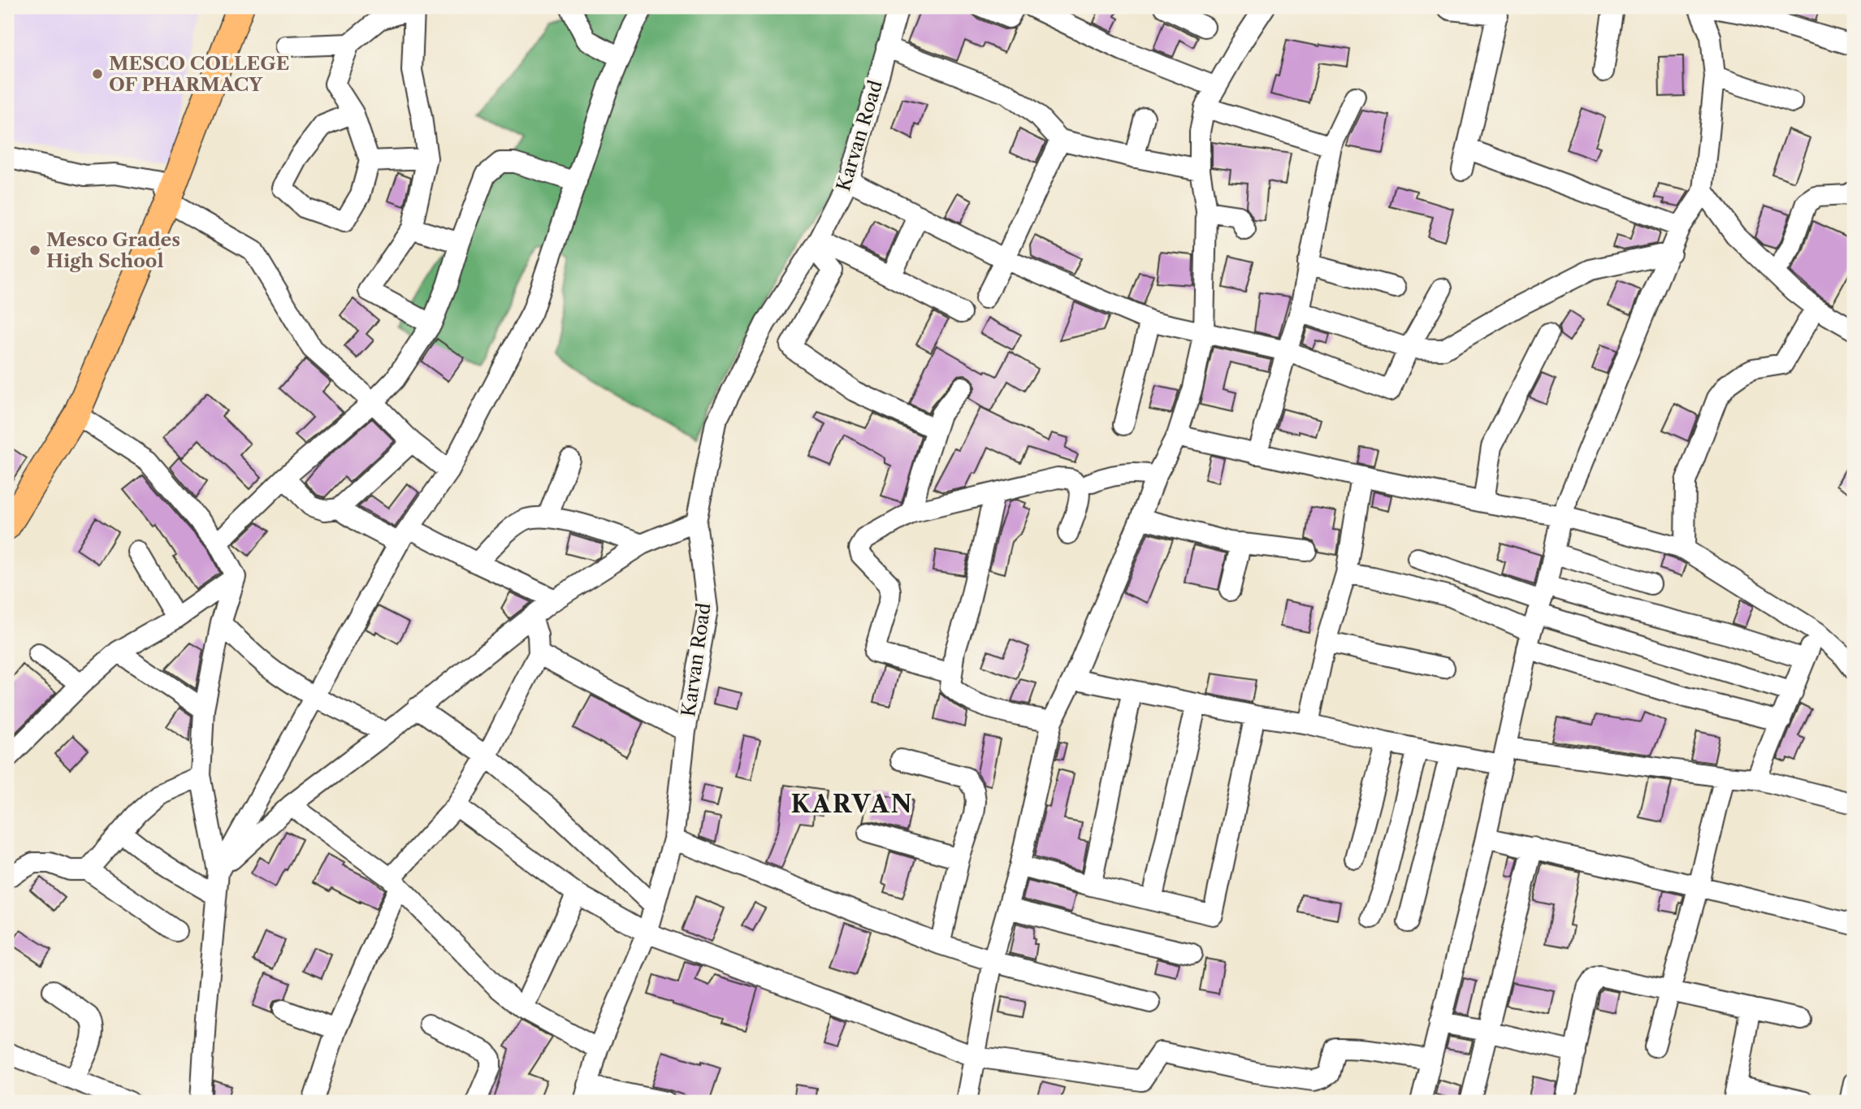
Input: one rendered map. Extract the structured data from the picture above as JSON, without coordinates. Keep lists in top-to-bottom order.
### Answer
{
  "streets": {
    "street": ["Karvan Road"]
  },
  "districts": ["KARVAN"],
  "places": ["MESCO COLLEGE OF PHARMACY", "Mesco Grades High School"]
}
